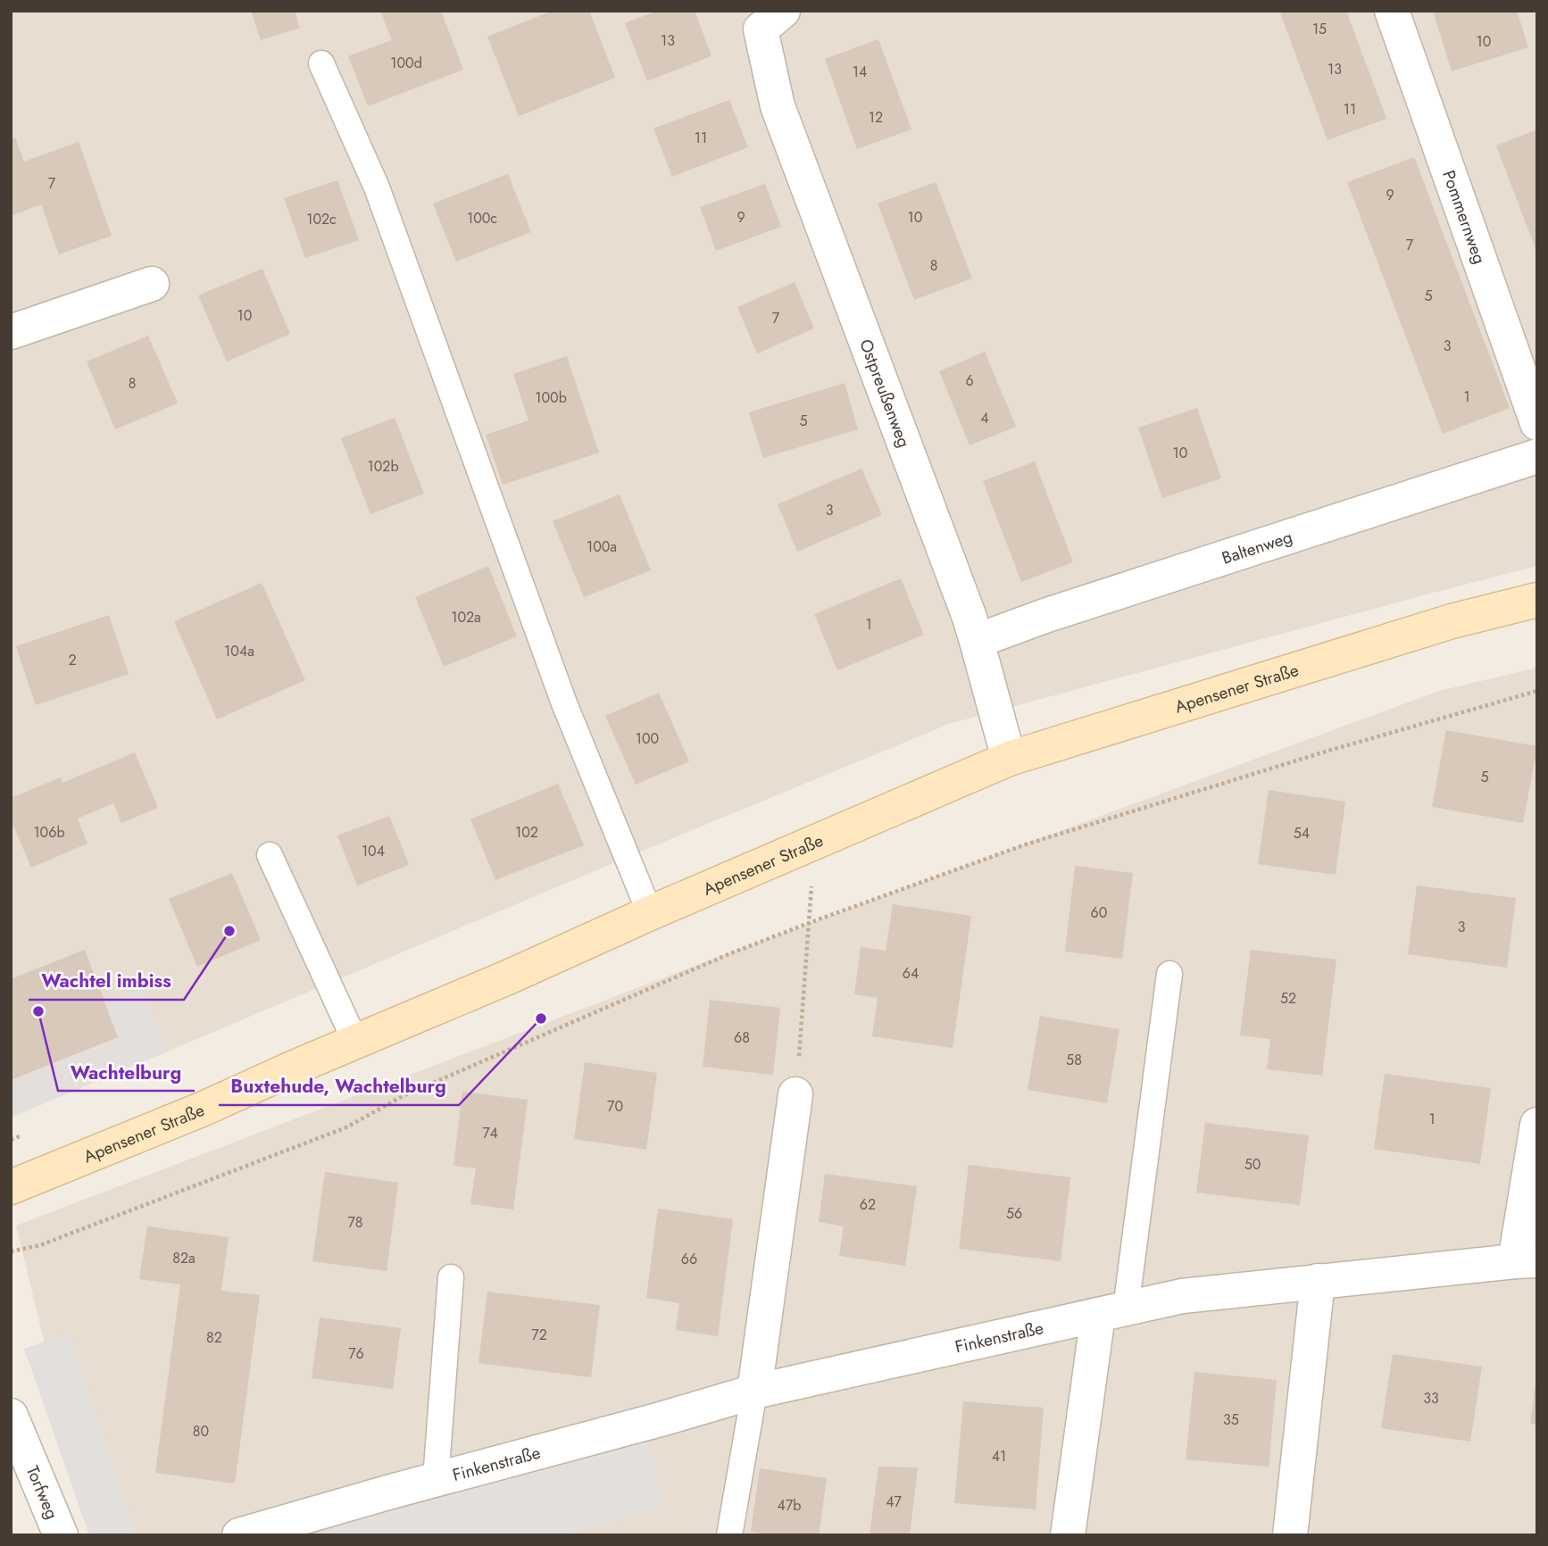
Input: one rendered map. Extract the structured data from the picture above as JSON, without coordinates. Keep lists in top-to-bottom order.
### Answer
{
  "streets": {
    "main road": ["Apensener Straße"],
    "street": [
      "Pommernweg",
      "Ostpreußenweg",
      "Baltenweg",
      "Finkenstraße",
      "Torfweg"
    ]
  },
  "crossings": [
    ["Ostpreußenweg", "Baltenweg"],
    ["Ostpreußenweg", "Apensener Straße"]
  ],
  "places": ["Wachtel imbiss", "Wachtelburg", "Buxtehude, Wachtelburg"],
  "house_numbers": [
    "15",
    "13",
    "10",
    "100d",
    "13",
    "14",
    "11",
    "12",
    "11",
    "7",
    "9",
    "9",
    "10",
    "100c",
    "102c",
    "7",
    "8",
    "5",
    "10",
    "7",
    "3",
    "6",
    "8",
    "1",
    "100b",
    "4",
    "5",
    "10",
    "102b",
    "3",
    "100a",
    "102a",
    "1",
    "104a",
    "2",
    "100",
    "5",
    "106b",
    "102",
    "54",
    "104",
    "60",
    "3",
    "64",
    "52",
    "68",
    "58",
    "70",
    "1",
    "74",
    "50",
    "62",
    "56",
    "78",
    "82a",
    "66",
    "72",
    "82",
    "76",
    "33",
    "35",
    "80",
    "41",
    "47",
    "47b"
  ]
}
